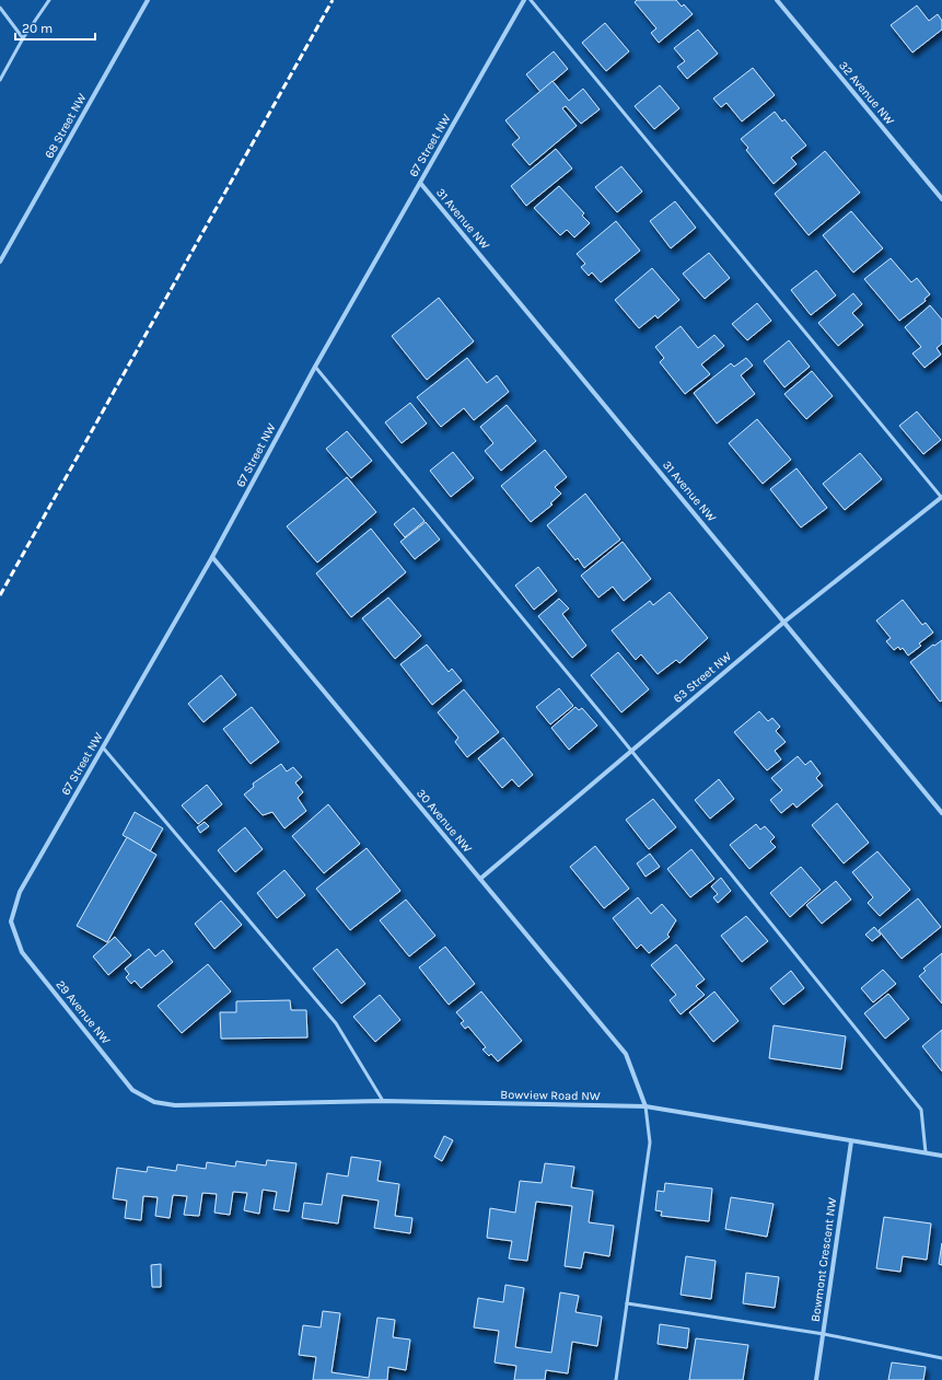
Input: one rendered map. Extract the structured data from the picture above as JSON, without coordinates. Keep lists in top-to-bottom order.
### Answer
{
  "streets": {
    "street": [
      "32 Avenue NW",
      "68 Street NW",
      "67 Street NW",
      "31 Avenue NW",
      "63 Street NW",
      "30 Avenue NW",
      "29 Avenue NW",
      "Bowview Road NW",
      "Bowmont Crescent NW"
    ]
  },
  "crossings": [
    ["67 Street NW", "31 Avenue NW"],
    ["67 Street NW", "30 Avenue NW"],
    ["67 Street NW", "29 Avenue NW"],
    ["31 Avenue NW", "63 Street NW"],
    ["63 Street NW", "30 Avenue NW"],
    ["30 Avenue NW", "Bowview Road NW"],
    ["29 Avenue NW", "Bowview Road NW"],
    ["Bowview Road NW", "Bowmont Crescent NW"]
  ],
  "scale_bar": "20 m"
}
